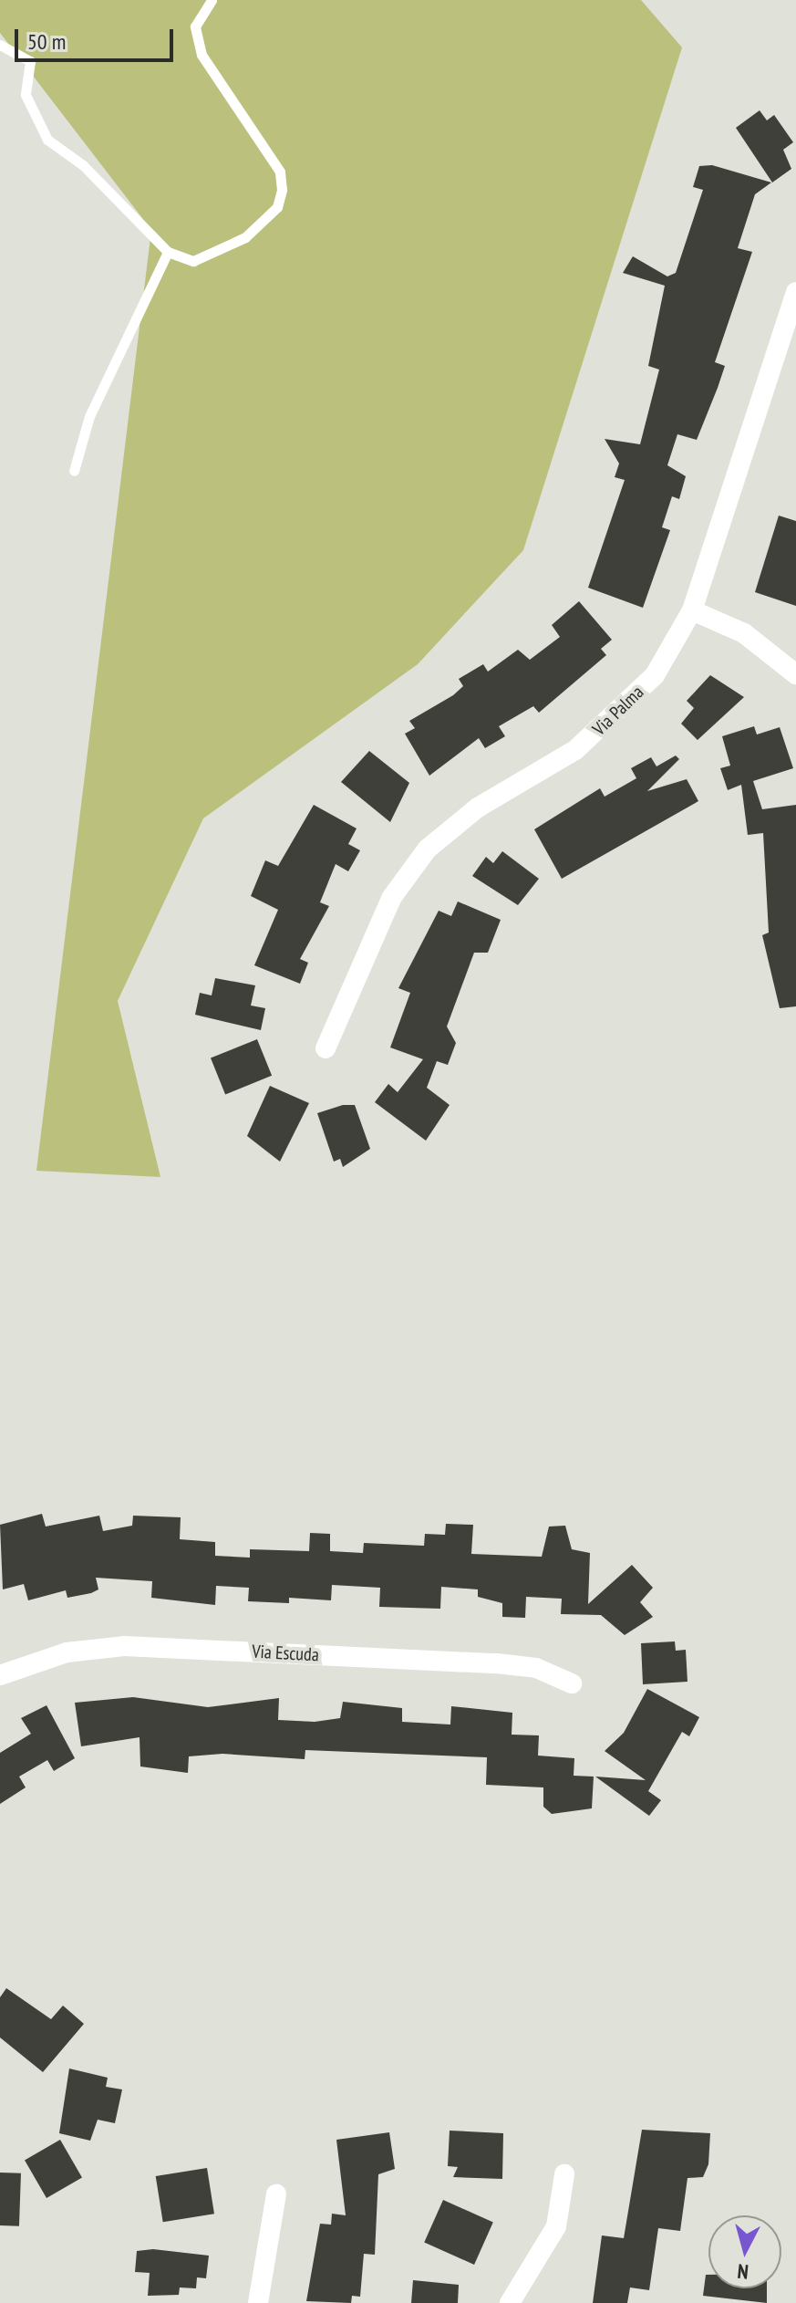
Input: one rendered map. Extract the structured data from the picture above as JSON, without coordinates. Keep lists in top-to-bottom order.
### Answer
{
  "streets": {
    "street": ["Via Palma", "Via Escuda"]
  },
  "scale_bar": "50 m",
  "north": "bottom"
}
